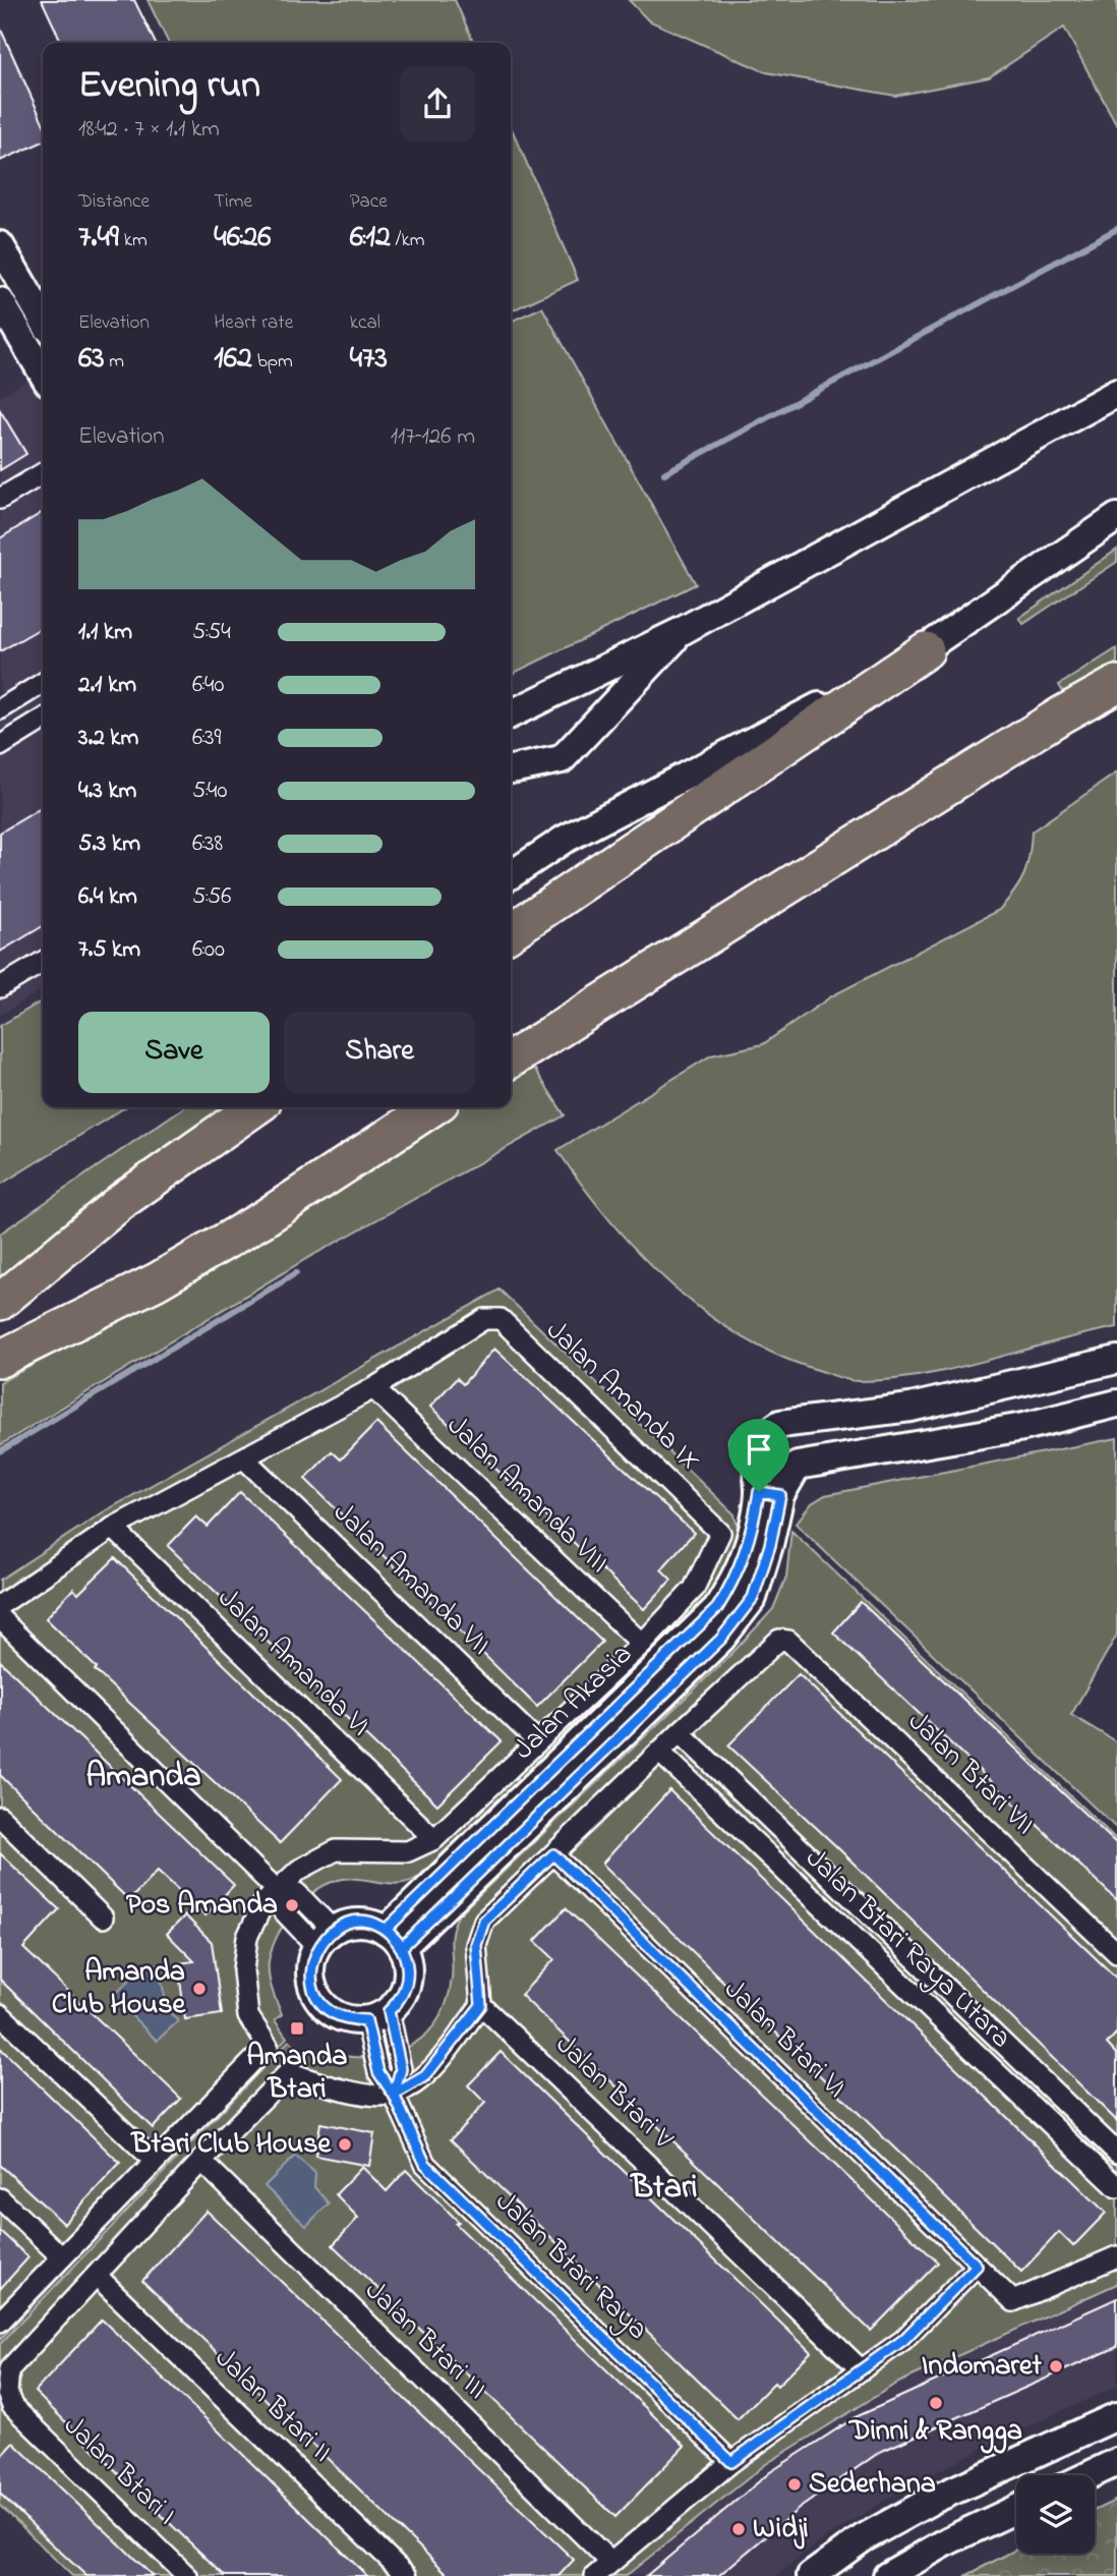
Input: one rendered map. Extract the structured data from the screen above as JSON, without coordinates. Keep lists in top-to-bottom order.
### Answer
{
  "streets": {
    "street": [
      "Jalan Amanda IX",
      "Jalan Amanda VIII",
      "Jalan Amanda VII",
      "Jalan Amanda VI",
      "Jalan Akasia",
      "Jalan Btari VII",
      "Jalan Btari Raya Utara",
      "Jalan Btari VI",
      "Jalan Btari V",
      "Jalan Btari Raya",
      "Jalan Btari III",
      "Jalan Btari II",
      "Jalan Btari I"
    ]
  },
  "crossings": [
    ["Jalan Amanda IX", "Jalan Amanda VIII"],
    ["Jalan Akasia", "Jalan Btari Raya"],
    ["Jalan Btari VII", "Jalan Btari Raya Utara"],
    ["Jalan Btari II", "Jalan Btari I"]
  ],
  "districts": ["Amanda", "Btari"],
  "places": {
    "other": [
      "Pos Amanda",
      "Amanda Club House",
      "Btari Club House",
      "Indomaret",
      "Dinni & Rangga",
      "Sederhana",
      "Widji"
    ],
    "transit": ["Amanda Btari"]
  },
  "page": {
    "heading": ["Evening run", "18:42 · 7 × 1.1 km"],
    "stats": [
      ["Distance", "7.49 km"],
      ["Time", "46:26"],
      ["Pace", "6:12 /km"],
      ["Elevation", "63 m"],
      ["Heart rate", "162 bpm"],
      ["kcal", "473"]
    ],
    "chart": ["Elevation", "117–126 m"],
    "list": [
      {
        "name": "1.1 km",
        "note": "5:54"
      },
      {
        "name": "2.1 km",
        "note": "6:40"
      },
      {
        "name": "3.2 km",
        "note": "6:39"
      },
      {
        "name": "4.3 km",
        "note": "5:40"
      },
      {
        "name": "5.3 km",
        "note": "6:38"
      },
      {
        "name": "6.4 km",
        "note": "5:56"
      },
      {
        "name": "7.5 km",
        "note": "6:00"
      }
    ],
    "buttons": ["Save", "Share"]
  }
}
